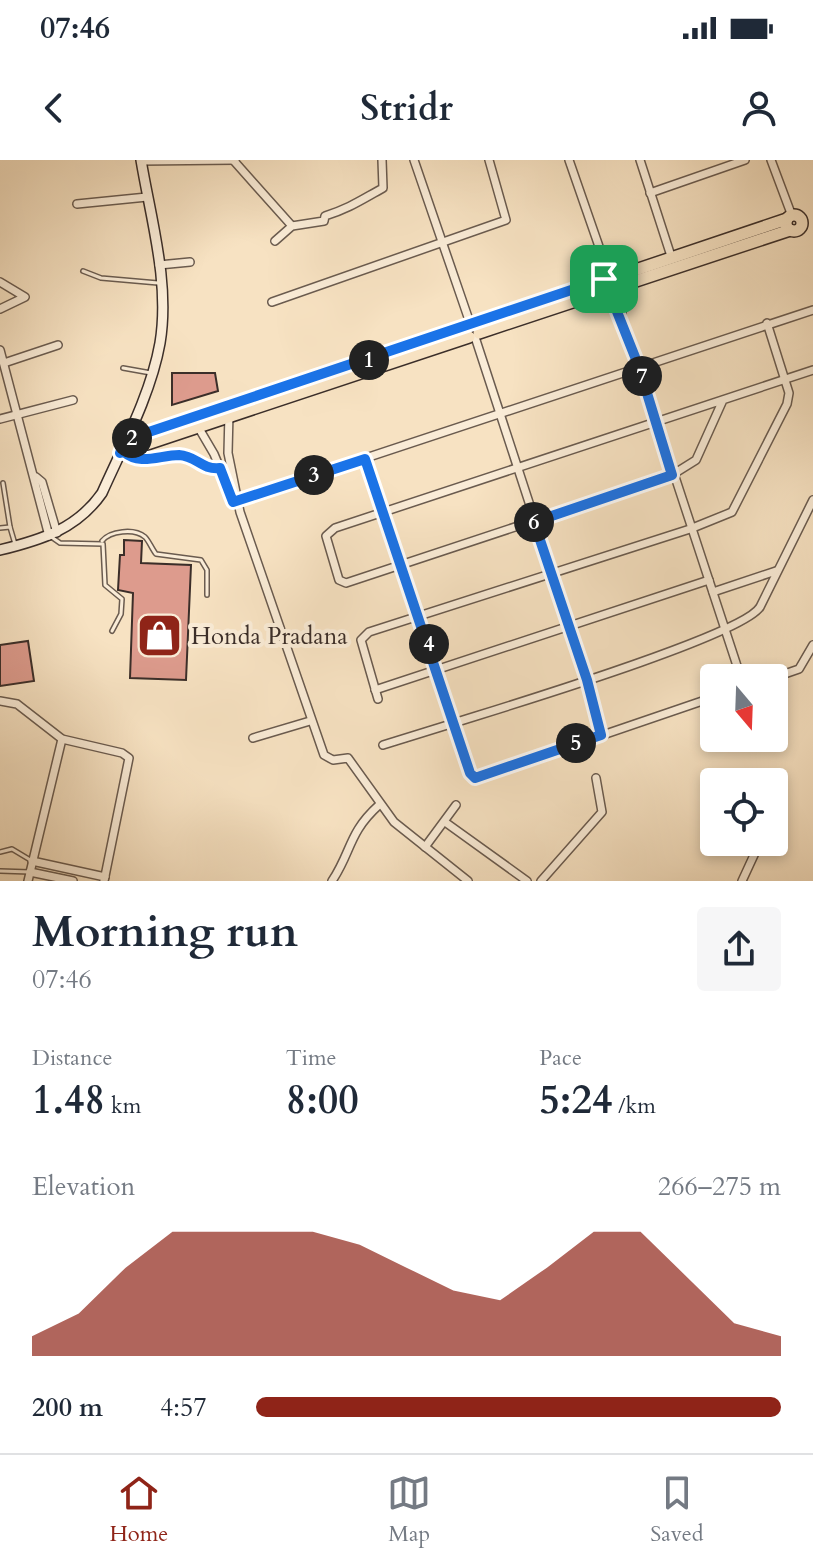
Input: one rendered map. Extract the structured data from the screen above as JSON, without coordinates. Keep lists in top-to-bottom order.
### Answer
{
  "places": {
    "shop": ["Honda Pradana"]
  },
  "north": "bottom",
  "page": {
    "status": "07:46",
    "header": "Stridr",
    "pins": [
      "1",
      "7",
      "2",
      "3",
      "6",
      "4",
      "5"
    ],
    "heading": ["Morning run", "07:46"],
    "stats": [
      ["Distance", "1.48 km"],
      ["Time", "8:00"],
      ["Pace", "5:24 /km"]
    ],
    "chart": ["Elevation", "266–275 m"],
    "list": [
      {
        "name": "200 m",
        "note": "4:57"
      }
    ],
    "tabs": ["Home", "Map", "Saved"]
  }
}
